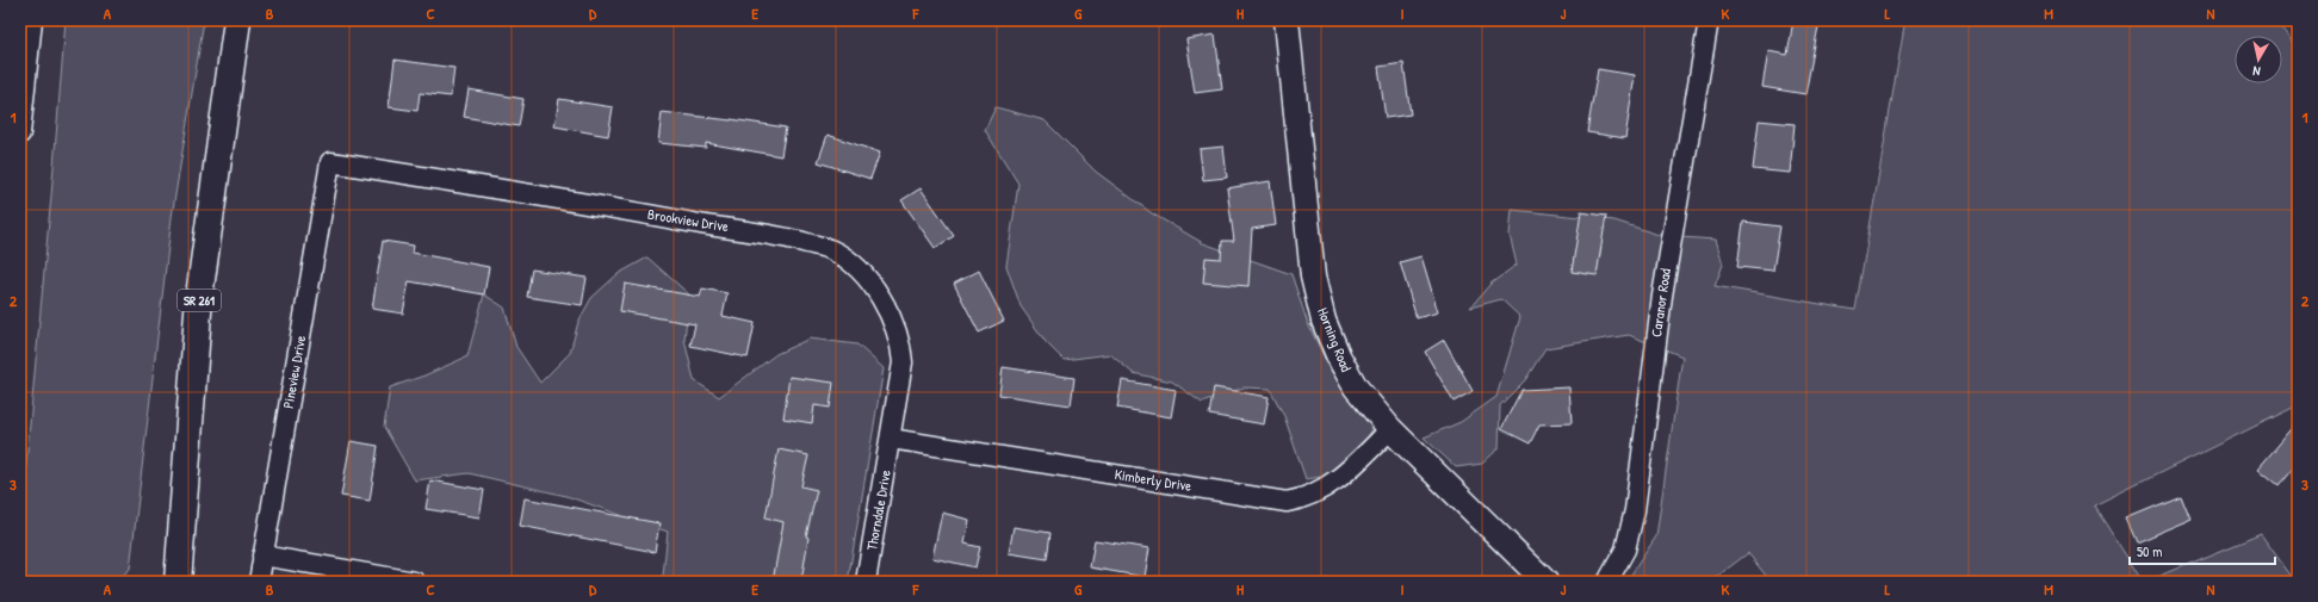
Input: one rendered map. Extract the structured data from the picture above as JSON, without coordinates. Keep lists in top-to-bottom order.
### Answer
{
  "streets": {
    "main road": ["SR 261"],
    "street": [
      "Brookview Drive",
      "Caranor Road",
      "Horning Road",
      "Pineview Drive",
      "Kimberly Drive",
      "Thorndale Drive"
    ]
  },
  "crossings": [
    ["Brookview Drive", "Pineview Drive"],
    ["Brookview Drive", "Kimberly Drive"],
    ["Brookview Drive", "Thorndale Drive"],
    ["Horning Road", "Kimberly Drive"],
    ["Kimberly Drive", "Thorndale Drive"]
  ],
  "scale_bar": "50 m",
  "north": "bottom",
  "grid": {
    "columns": [
      "A",
      "B",
      "C",
      "D",
      "E",
      "F",
      "G",
      "H",
      "I",
      "J",
      "K",
      "L",
      "M",
      "N"
    ],
    "rows": ["1", "2", "3"]
  }
}
